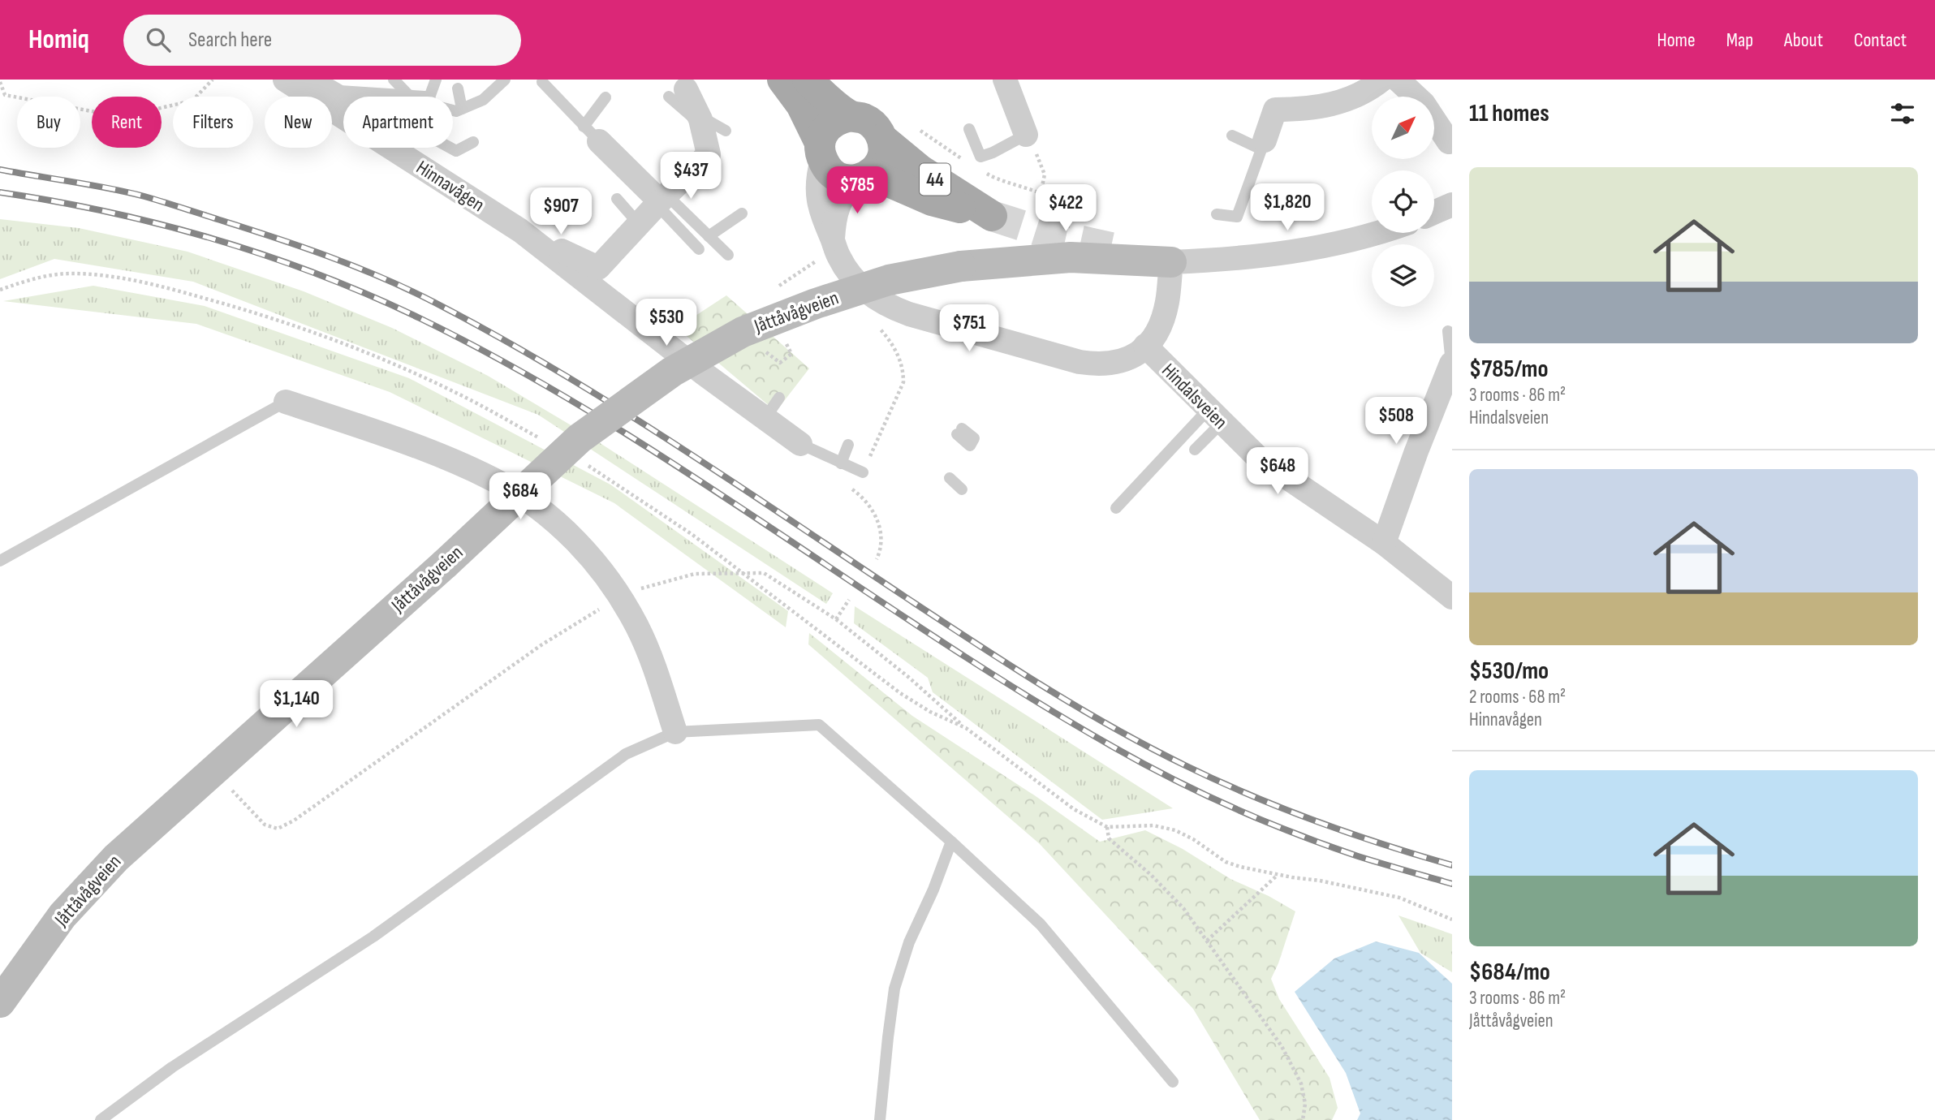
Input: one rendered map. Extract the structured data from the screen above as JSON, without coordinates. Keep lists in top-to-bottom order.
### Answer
{
  "streets": {
    "main road": ["44"],
    "street": ["Hinnavågen", "Jåttåvågveien", "Hindalsveien"]
  },
  "crossings": [
    ["44", "Hindalsveien"],
    ["Jåttåvågveien", "Hindalsveien"]
  ],
  "north": "top right",
  "page": {
    "header": "Homiq",
    "search": "Search here",
    "nav": [
      "Home",
      "Map",
      "About",
      "Contact"
    ],
    "heading": "11 homes",
    "chip": [
      "Buy",
      "Rent",
      "Filters",
      "New",
      "Apartment"
    ],
    "list": [
      {
        "name": "$785/mo",
        "note": "3 rooms · 86 m² · Hindalsveien"
      },
      {
        "name": "$530/mo",
        "note": "2 rooms · 68 m² · Hinnavågen"
      },
      {
        "name": "$684/mo",
        "note": "3 rooms · 86 m² · Jåttåvågveien"
      }
    ],
    "price": [
      "$437",
      "$785",
      "$1,820",
      "$422",
      "$907",
      "$530",
      "$751",
      "$508",
      "$648",
      "$684",
      "$1,140"
    ]
  }
}
